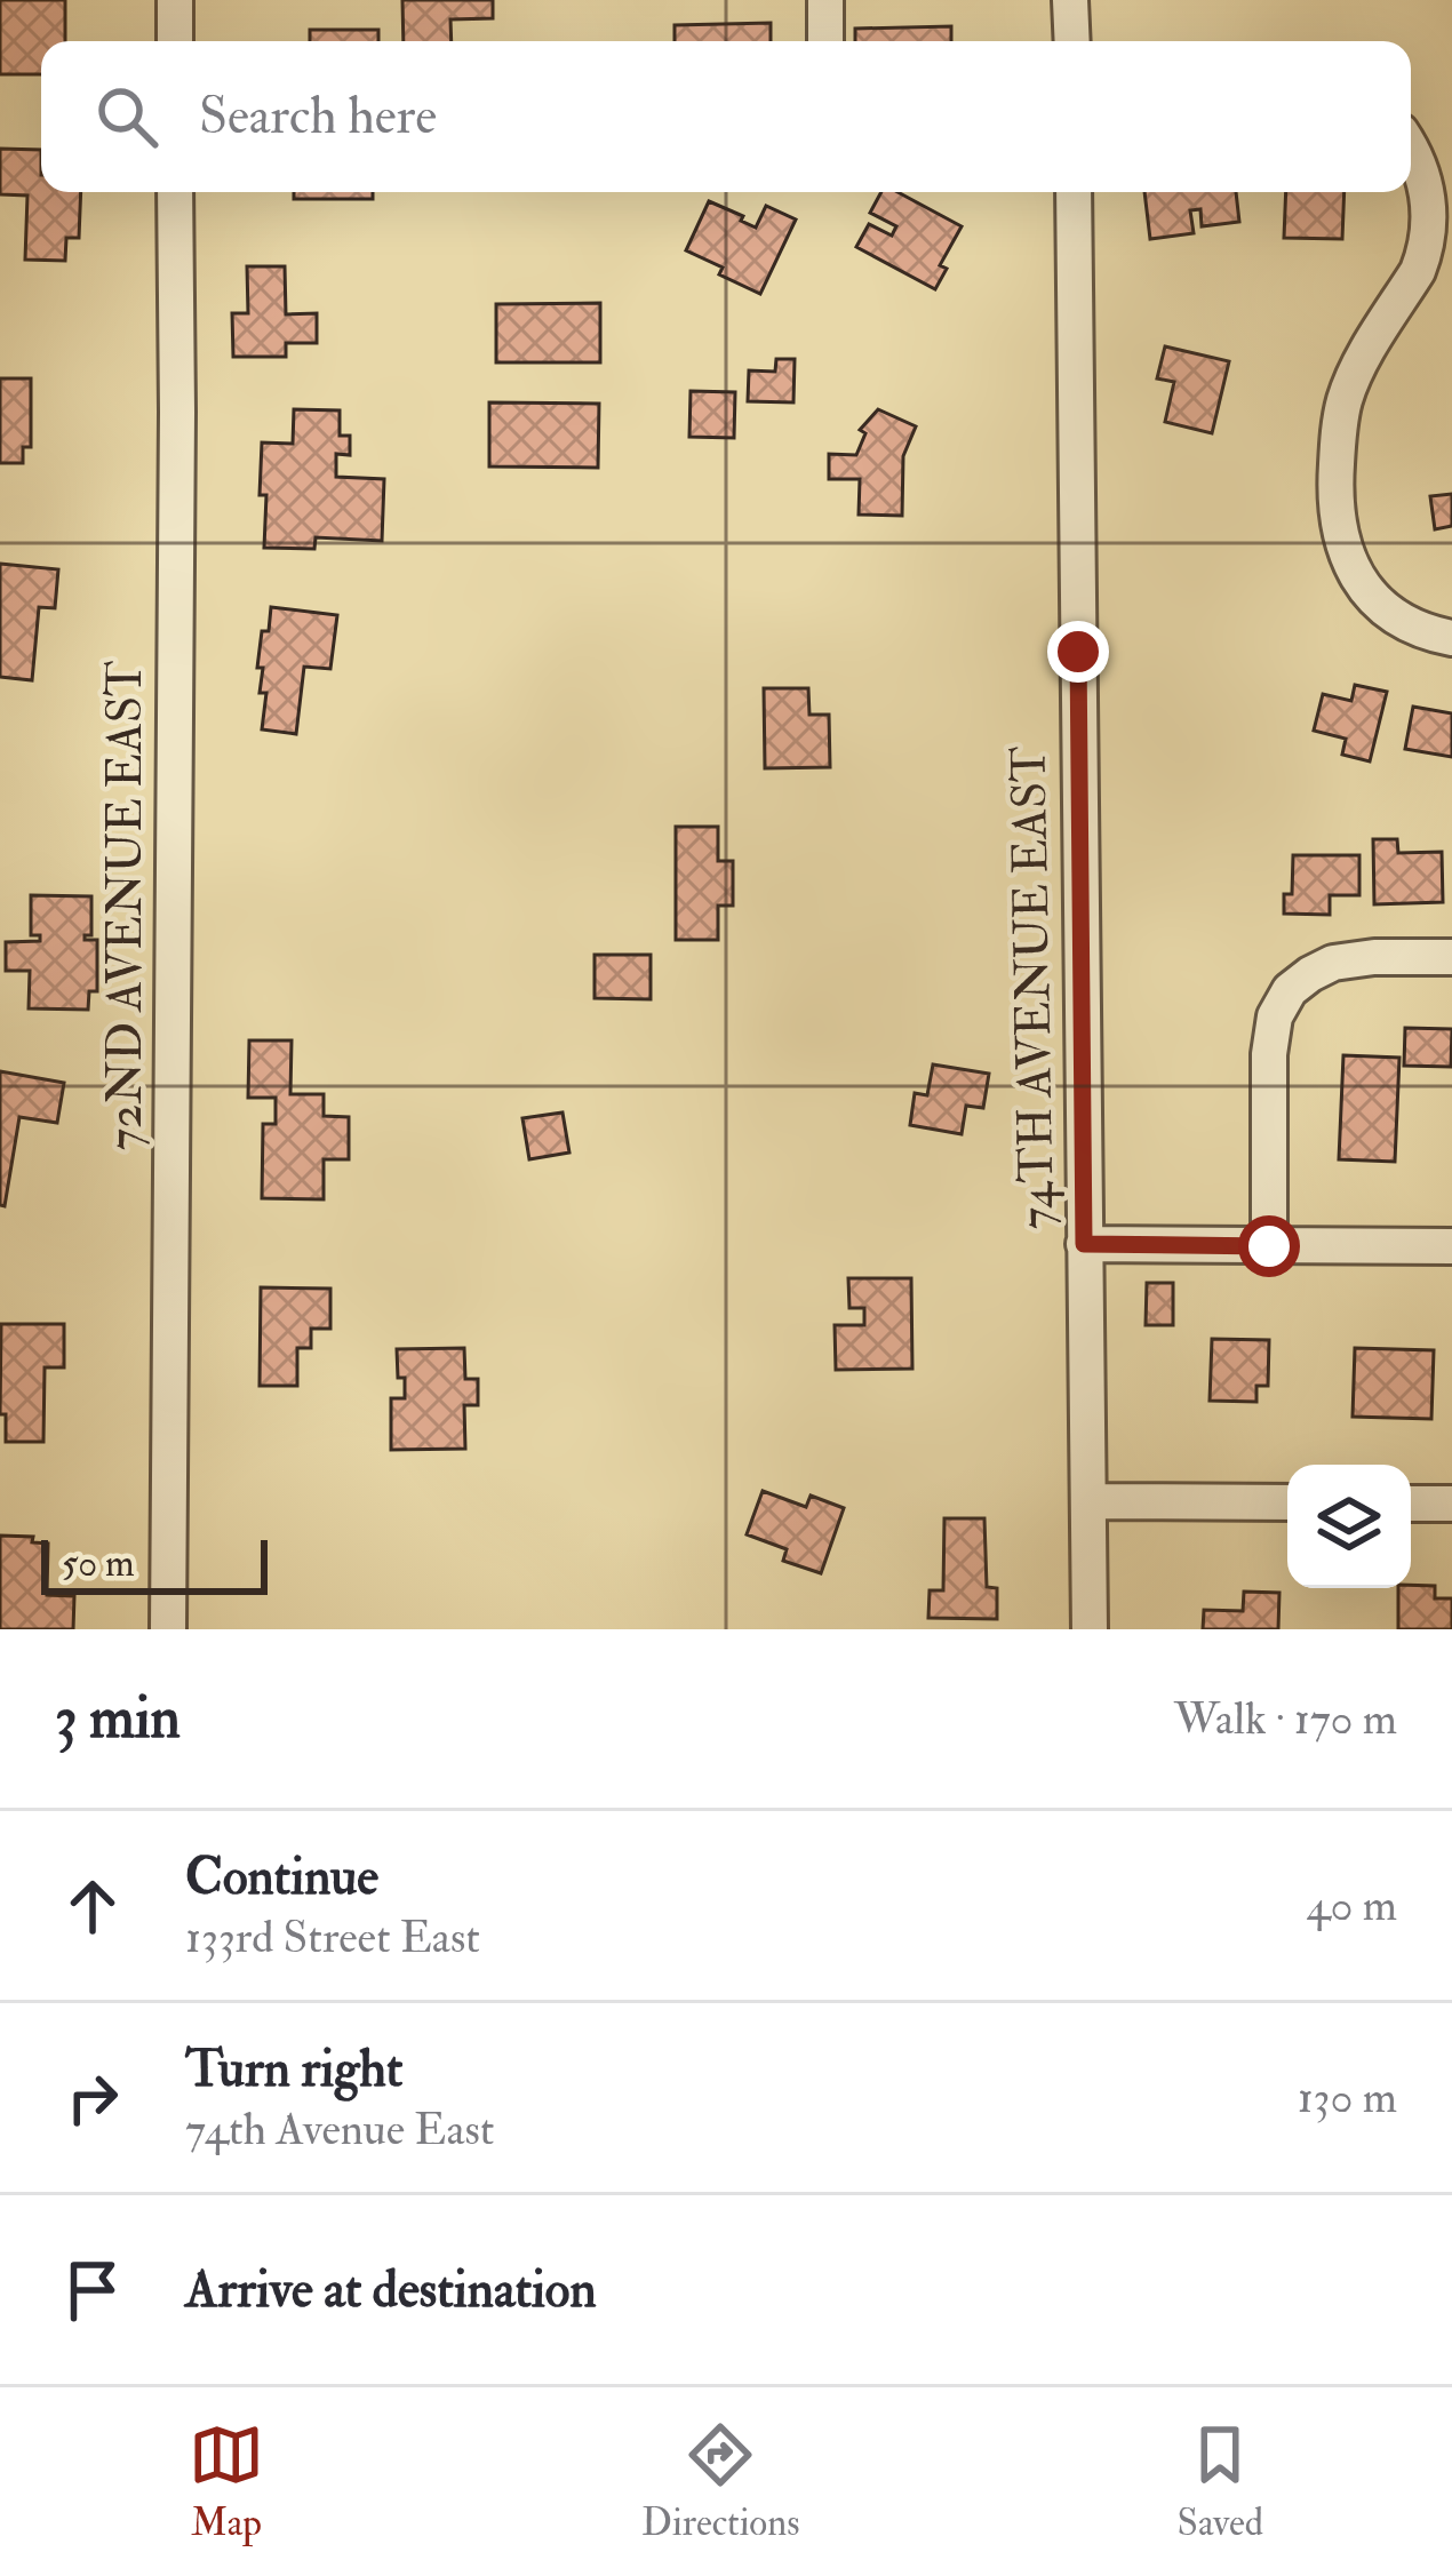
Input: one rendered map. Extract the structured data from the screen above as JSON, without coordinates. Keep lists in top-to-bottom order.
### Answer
{
  "streets": {
    "street": ["72ND AVENUE EAST", "74TH AVENUE EAST"]
  },
  "scale_bar": "50 m",
  "page": {
    "search": "Search here",
    "scale": "50 m",
    "heading": ["3 min", "Walk · 170 m"],
    "list": [
      ["Continue", "133rd Street East", "40 m"],
      ["Turn right", "74th Avenue East", "130 m"],
      "Arrive at destination"
    ],
    "nav": ["Map", "Directions", "Saved"]
  }
}
